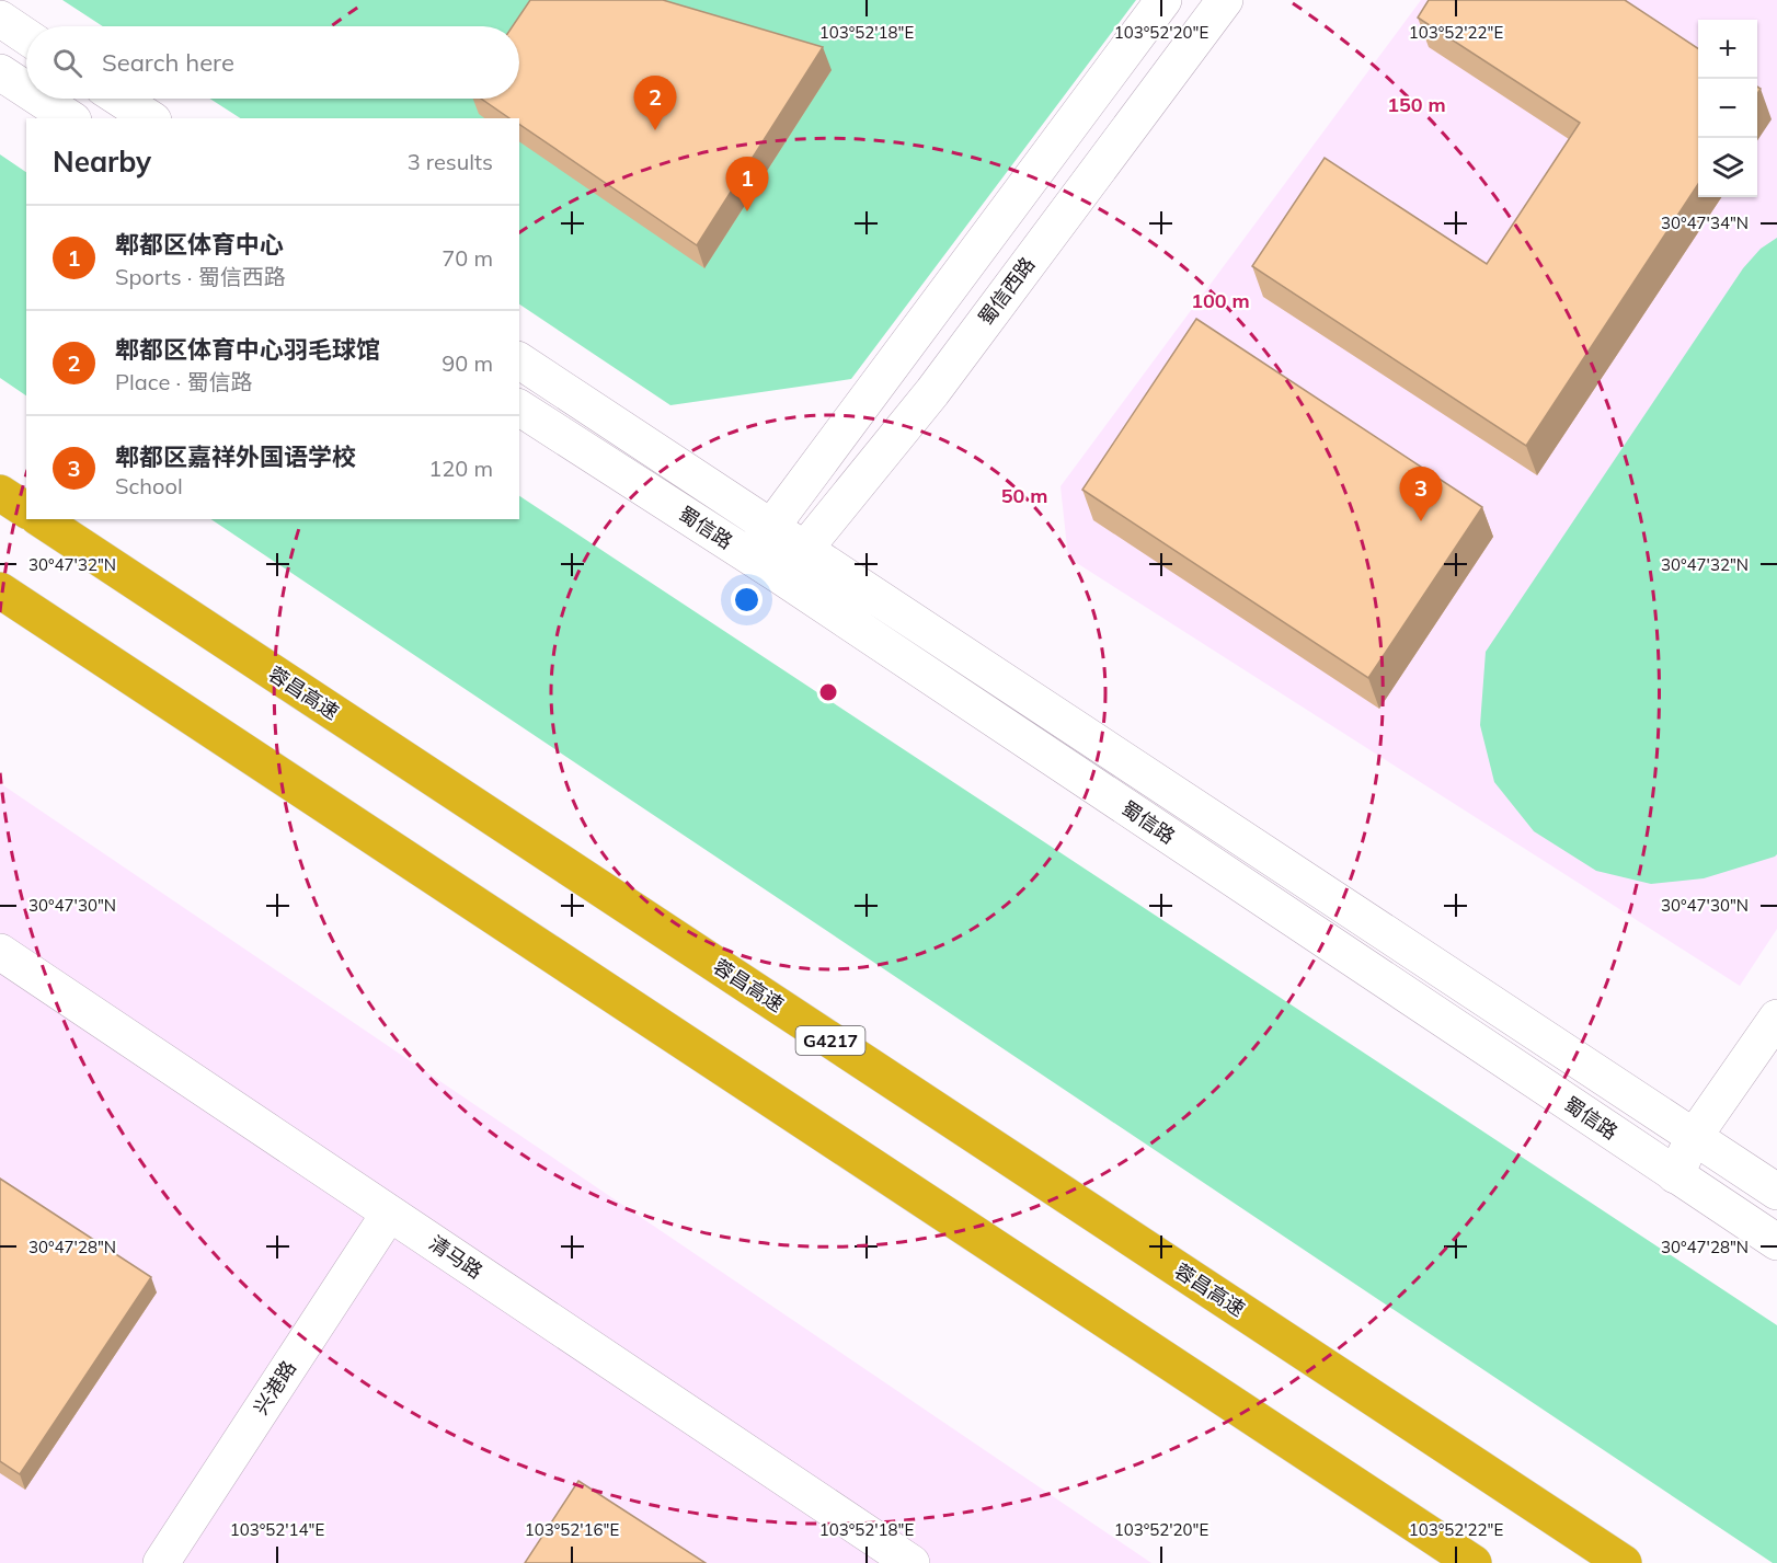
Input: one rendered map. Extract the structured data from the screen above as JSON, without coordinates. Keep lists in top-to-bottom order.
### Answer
{
  "streets": {
    "highway": ["蓉昌高速", "G4217"],
    "main road": [
      "蜀信西路",
      "蜀信路",
      "清马路",
      "兴港路"
    ]
  },
  "crossings": [
    ["蜀信西路", "蜀信路"],
    ["清马路", "兴港路"]
  ],
  "page": {
    "map_buttons": ["+", "−"],
    "search": "Search here",
    "pins": ["2", "1", "3"],
    "heading": ["Nearby", "3 results"],
    "list": [
      {
        "mark": "1",
        "name": "郫都区体育中心",
        "note": "Sports · 蜀信西路",
        "value": "70 m"
      },
      {
        "mark": "2",
        "name": "郫都区体育中心羽毛球馆",
        "note": "Place · 蜀信路",
        "value": "90 m"
      },
      {
        "mark": "3",
        "name": "郫都区嘉祥外国语学校",
        "note": "School",
        "value": "120 m"
      }
    ]
  },
  "coordinates": [
    "103°52'18\"E",
    "103°52'20\"E",
    "103°52'22\"E",
    "30°47'34\"N",
    "30°47'32\"N",
    "30°47'30\"N",
    "30°47'28\"N",
    "103°52'14\"E",
    "103°52'16\"E"
  ],
  "rings": ["150 m", "100 m", "50 m"]
}
